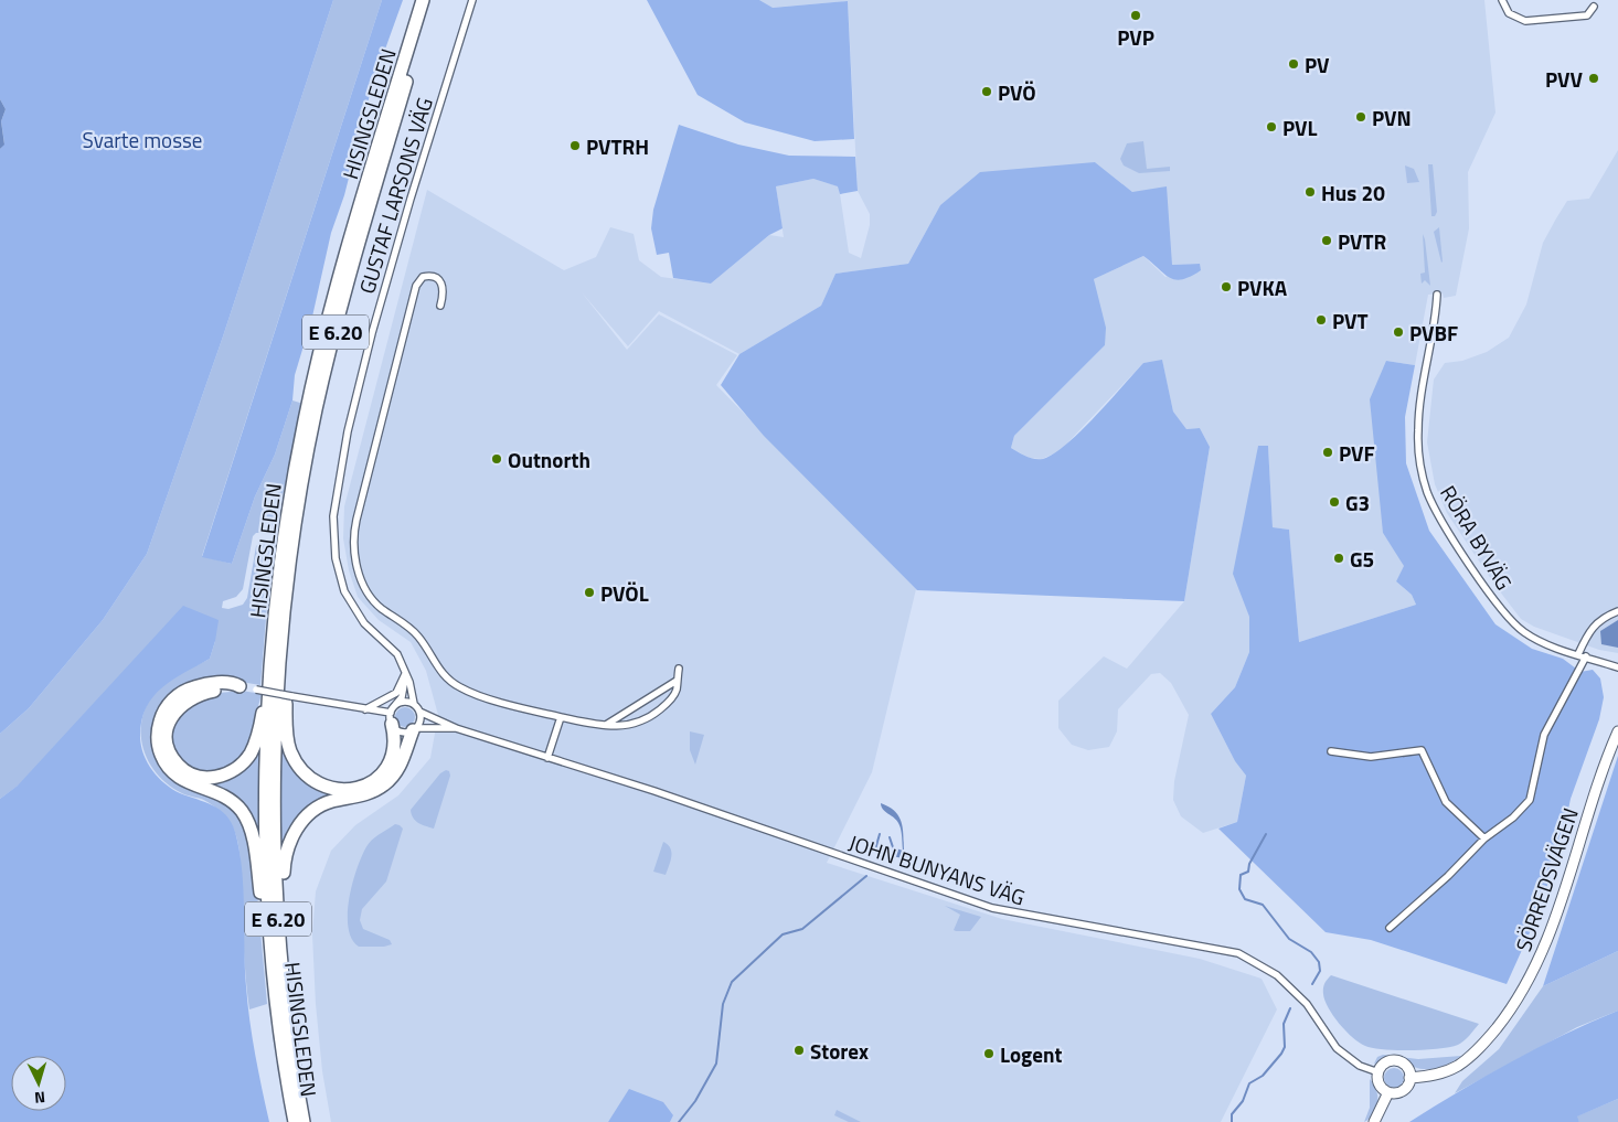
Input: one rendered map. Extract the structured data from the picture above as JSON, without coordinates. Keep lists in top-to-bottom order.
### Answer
{
  "streets": {
    "highway": ["HISINGSLEDEN", "E 6.20"],
    "street": [
      "GUSTAF LARSONS VÄG",
      "RÖRA BYVÄG",
      "JOHN BUNYANS VÄG",
      "SÖRREDSVÄGEN"
    ]
  },
  "crossings": [
    ["GUSTAF LARSONS VÄG", "JOHN BUNYANS VÄG"],
    ["JOHN BUNYANS VÄG", "SÖRREDSVÄGEN"]
  ],
  "parks": ["Svarte mosse"],
  "places": [
    "PVP",
    "PV",
    "PVV",
    "PVÖ",
    "PVN",
    "PVL",
    "PVTRH",
    "Hus 20",
    "PVTR",
    "PVKA",
    "PVT",
    "PVBF",
    "PVF",
    "Outnorth",
    "G3",
    "G5",
    "PVÖL",
    "Storex",
    "Logent"
  ],
  "north": "bottom"
}
